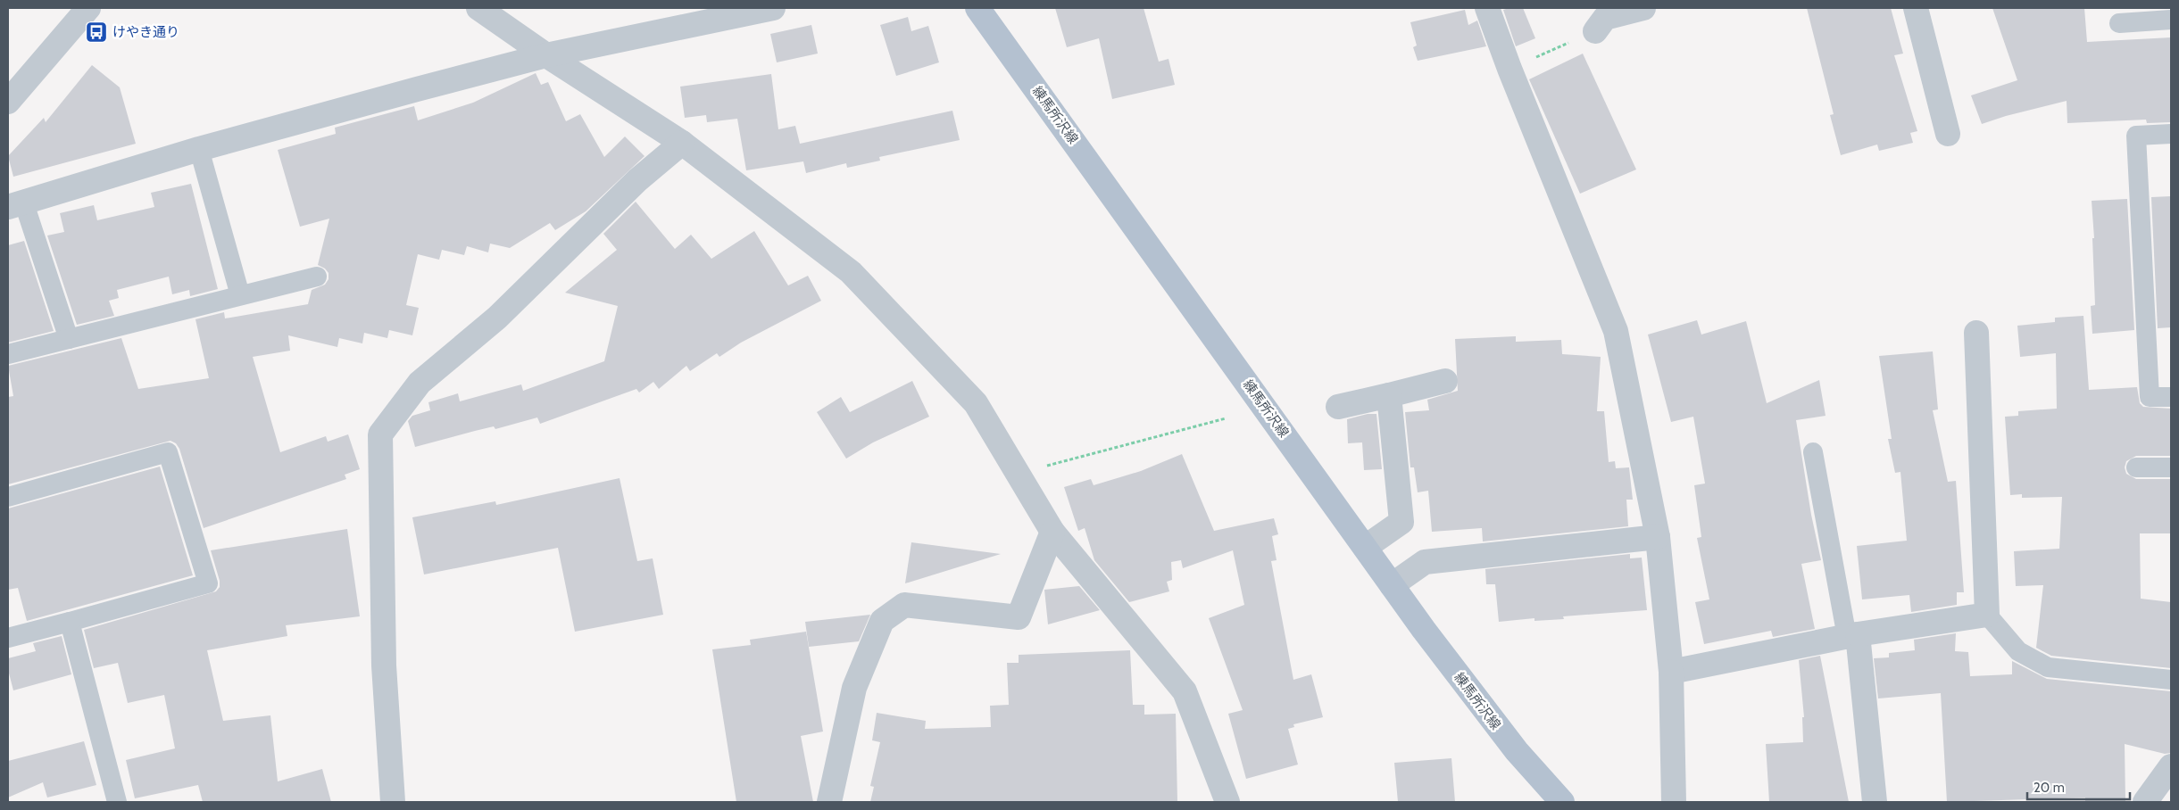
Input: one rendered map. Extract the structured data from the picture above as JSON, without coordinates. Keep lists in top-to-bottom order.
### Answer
{
  "streets": {
    "main road": ["練馬所沢線"]
  },
  "places": {
    "bus stop": ["けやき通り"]
  },
  "scale_bar": "20 m"
}
